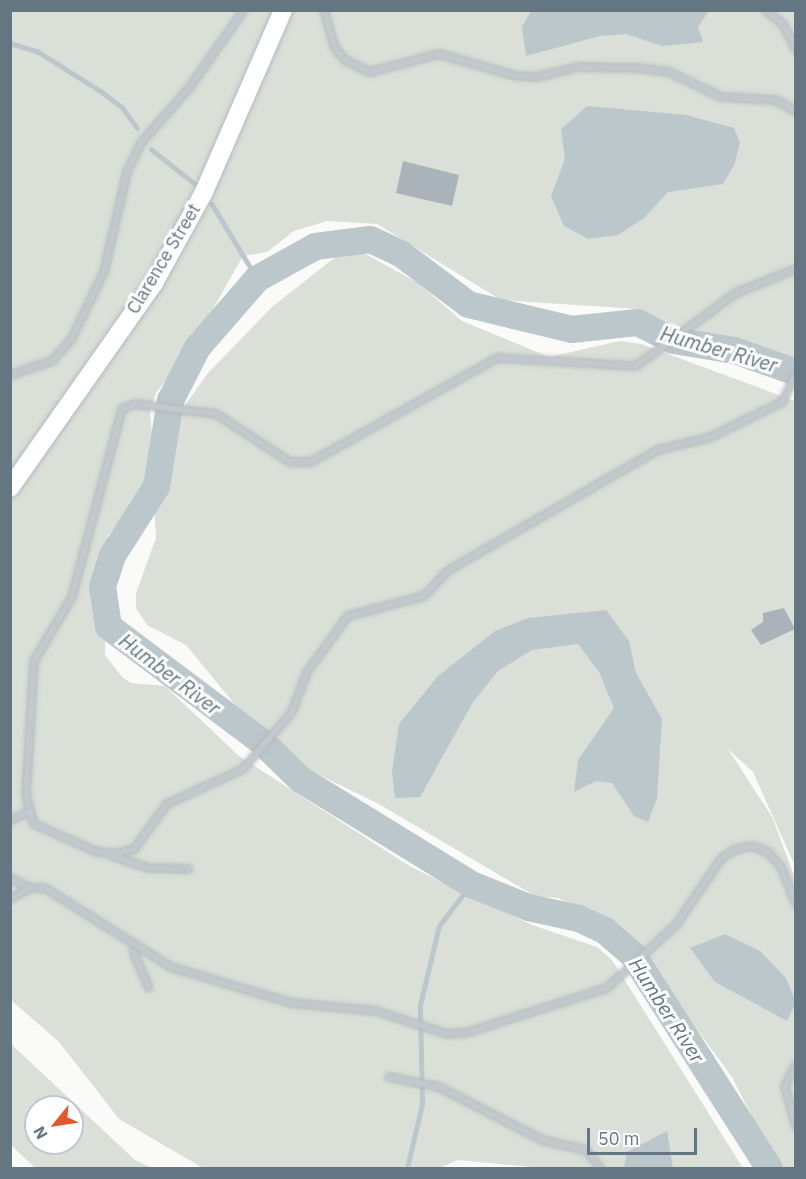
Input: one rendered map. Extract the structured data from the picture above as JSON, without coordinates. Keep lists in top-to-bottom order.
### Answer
{
  "streets": {
    "street": ["Clarence Street"]
  },
  "water": ["Humber River"],
  "scale_bar": "50 m",
  "north": "bottom left"
}
